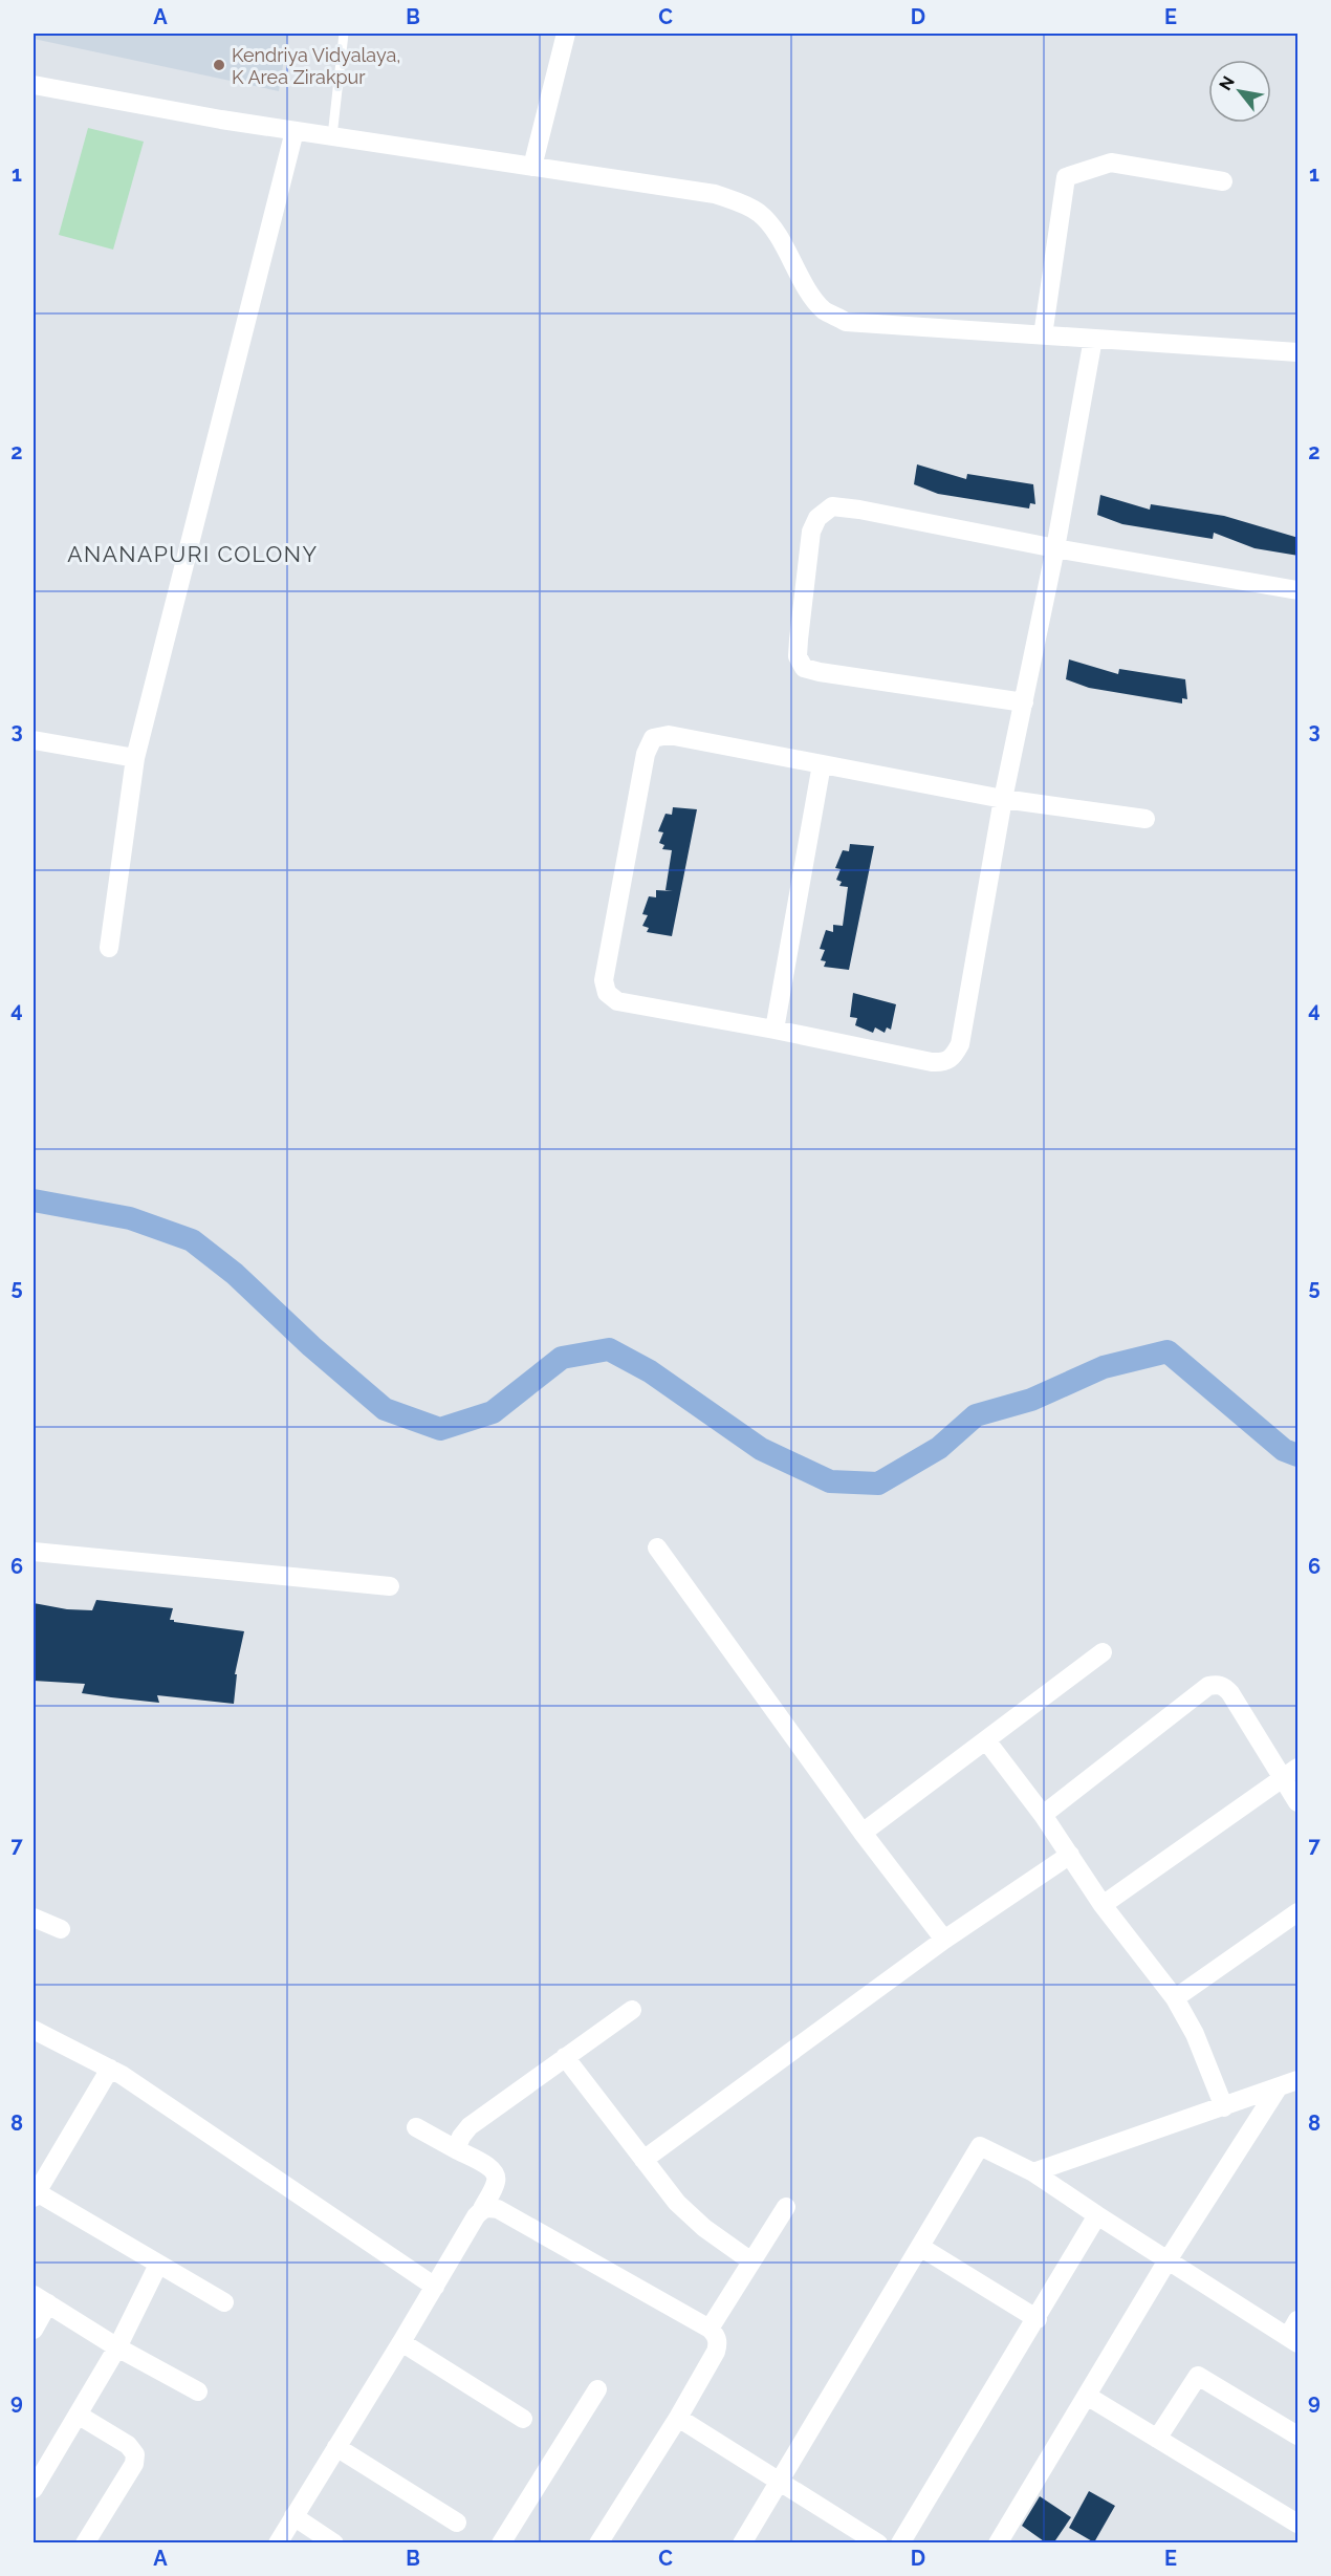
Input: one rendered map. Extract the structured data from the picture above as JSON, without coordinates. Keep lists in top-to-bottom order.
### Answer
{
  "districts": ["ANANAPURI COLONY"],
  "places": ["Kendriya Vidyalaya, K Area Zirakpur"],
  "north": "top left",
  "grid": {
    "columns": [
      "A",
      "B",
      "C",
      "D",
      "E"
    ],
    "rows": [
      "1",
      "2",
      "3",
      "4",
      "5",
      "6",
      "7",
      "8",
      "9"
    ]
  }
}
